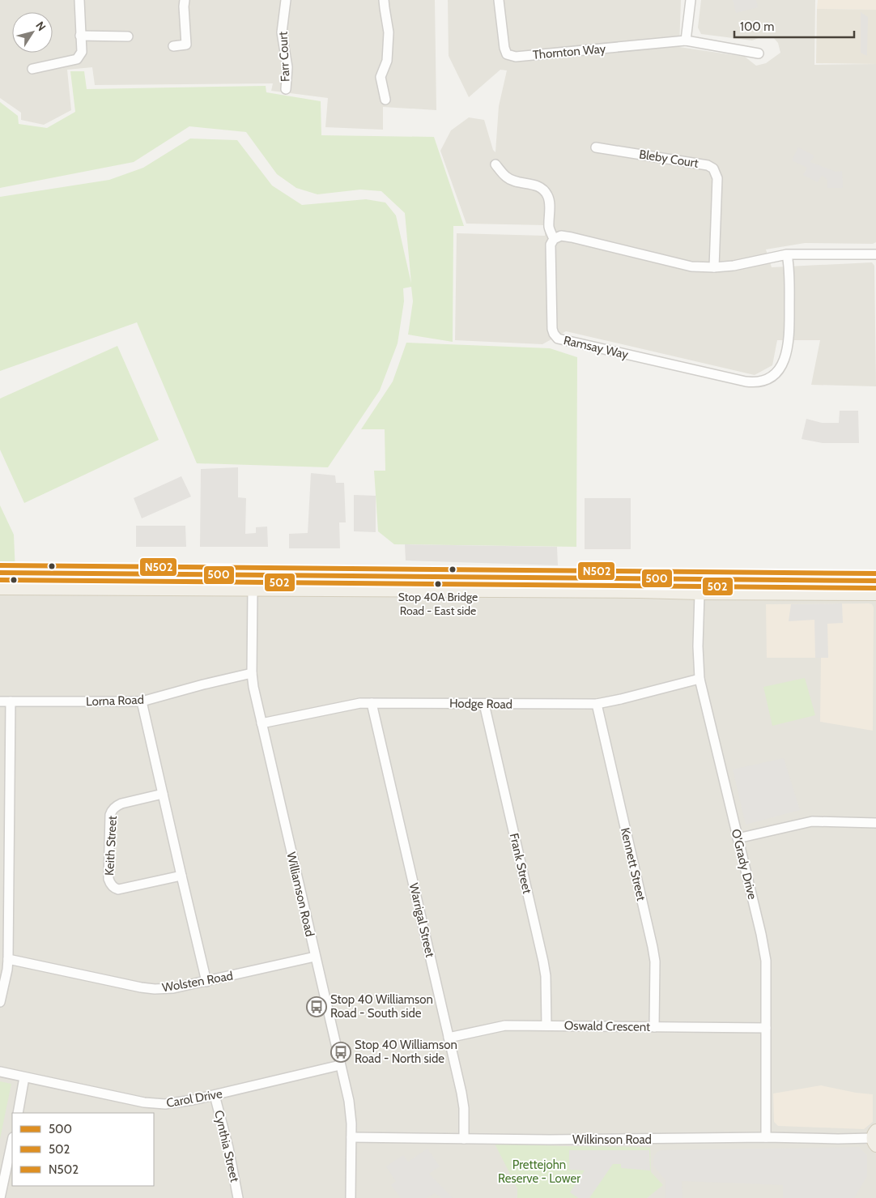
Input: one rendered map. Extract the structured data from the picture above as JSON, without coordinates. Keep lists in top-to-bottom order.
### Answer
{
  "streets": {
    "street": [
      "Thornton Way",
      "Farr Court",
      "Bleby Court",
      "Ramsay Way",
      "Lorna Road",
      "Hodge Road",
      "Keith Street",
      "Frank Street",
      "Kennett Street",
      "O'Grady Drive",
      "Williamson Road",
      "Warrigal Street",
      "Wolsten Road",
      "Oswald Crescent",
      "Carol Drive",
      "Wilkinson Road",
      "Cynthia Street"
    ]
  },
  "crossings": [
    ["Lorna Road", "Williamson Road"],
    ["Hodge Road", "Frank Street"],
    ["Hodge Road", "Kennett Street"],
    ["Hodge Road", "O'Grady Drive"],
    ["Hodge Road", "Williamson Road"],
    ["Hodge Road", "Warrigal Street"],
    ["Frank Street", "Oswald Crescent"],
    ["Kennett Street", "Oswald Crescent"],
    ["O'Grady Drive", "Oswald Crescent"],
    ["O'Grady Drive", "Wilkinson Road"],
    ["Williamson Road", "Wolsten Road"],
    ["Williamson Road", "Carol Drive"],
    ["Williamson Road", "Wilkinson Road"],
    ["Warrigal Street", "Oswald Crescent"],
    ["Warrigal Street", "Wilkinson Road"],
    ["Carol Drive", "Cynthia Street"]
  ],
  "parks": ["Prettejohn Reserve - Lower"],
  "places": {
    "other": ["Stop 40A Bridge Road - East side"],
    "bus stop": ["Stop 40 Williamson Road - South side", "Stop 40 Williamson Road - North side"]
  },
  "lines": ["transit line N502", "transit line 500", "transit line 502"],
  "legend": ["500", "502", "N502"],
  "scale_bar": "100 m",
  "north": "top right"
}
